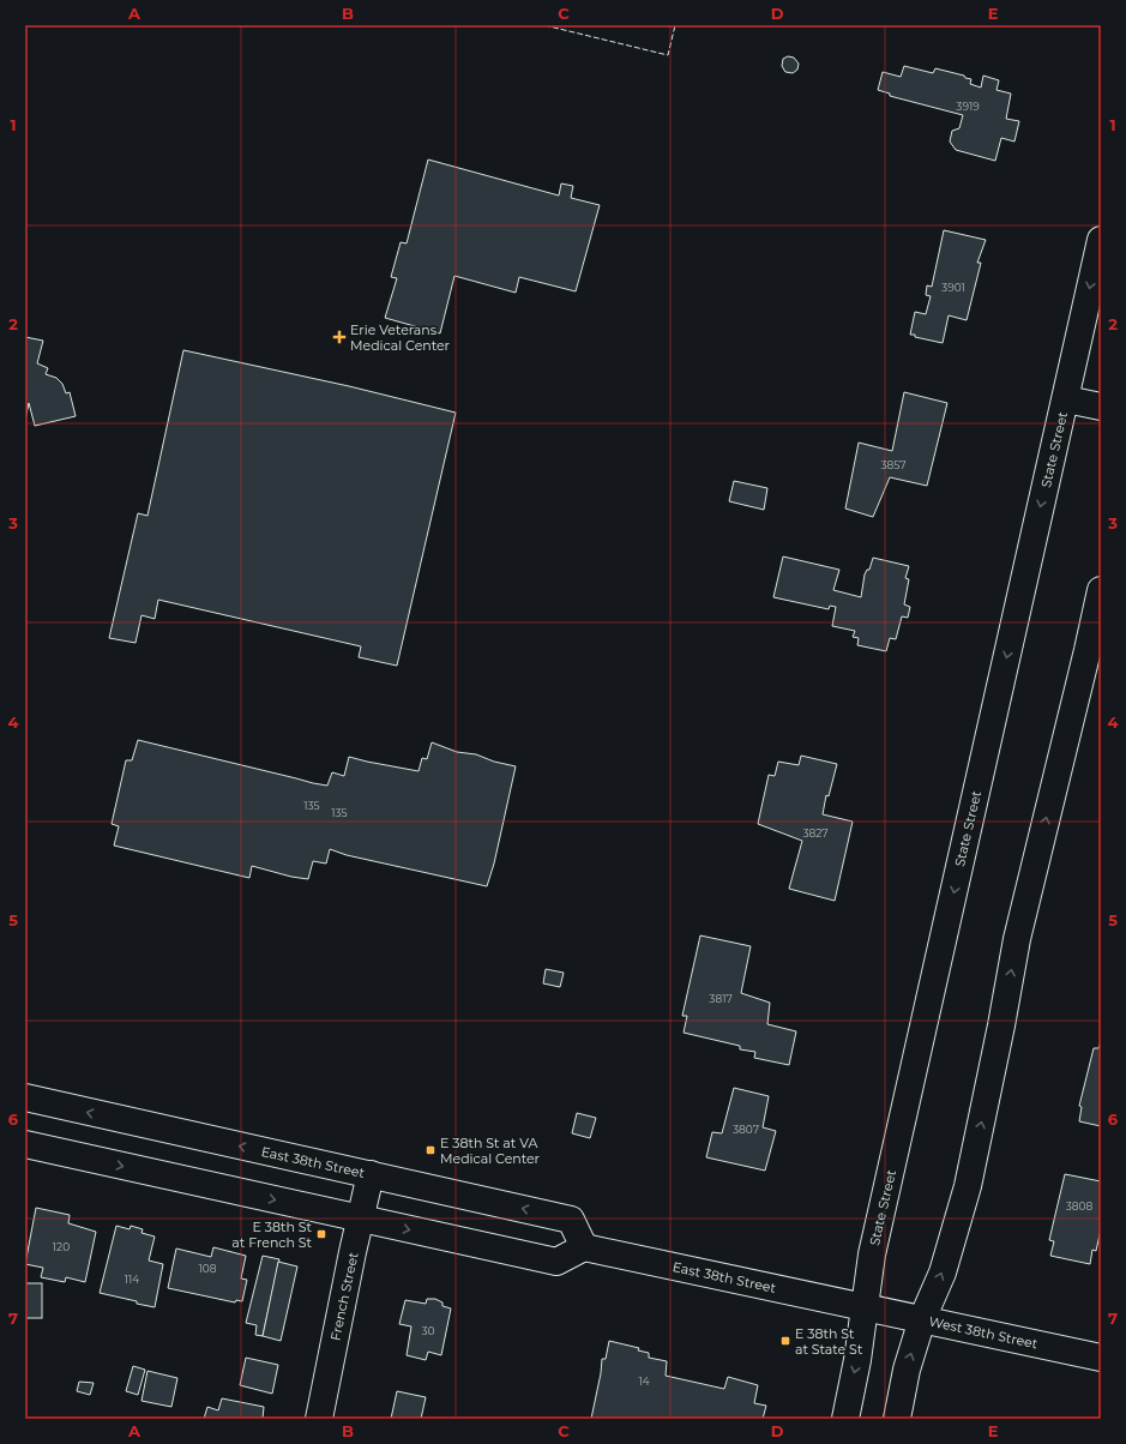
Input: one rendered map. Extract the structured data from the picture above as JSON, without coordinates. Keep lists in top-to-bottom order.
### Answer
{
  "streets": {
    "street": [
      "State Street",
      "East 38th Street",
      "French Street",
      "West 38th Street"
    ]
  },
  "crossings": [
    ["State Street", "East 38th Street"],
    ["State Street", "West 38th Street"],
    ["East 38th Street", "French Street"],
    ["East 38th Street", "West 38th Street"]
  ],
  "places": {
    "health": ["Erie Veterans Medical Center"],
    "transit": ["E 38th St at VA Medical Center", "E 38th St at French St", "E 38th St at State St"]
  },
  "house_numbers": [
    "3919",
    "3901",
    "3857",
    "135",
    "135",
    "3827",
    "3817",
    "3807",
    "3808",
    "120",
    "108",
    "114",
    "30",
    "14"
  ],
  "grid": {
    "columns": [
      "A",
      "B",
      "C",
      "D",
      "E"
    ],
    "rows": [
      "1",
      "2",
      "3",
      "4",
      "5",
      "6",
      "7"
    ]
  }
}
